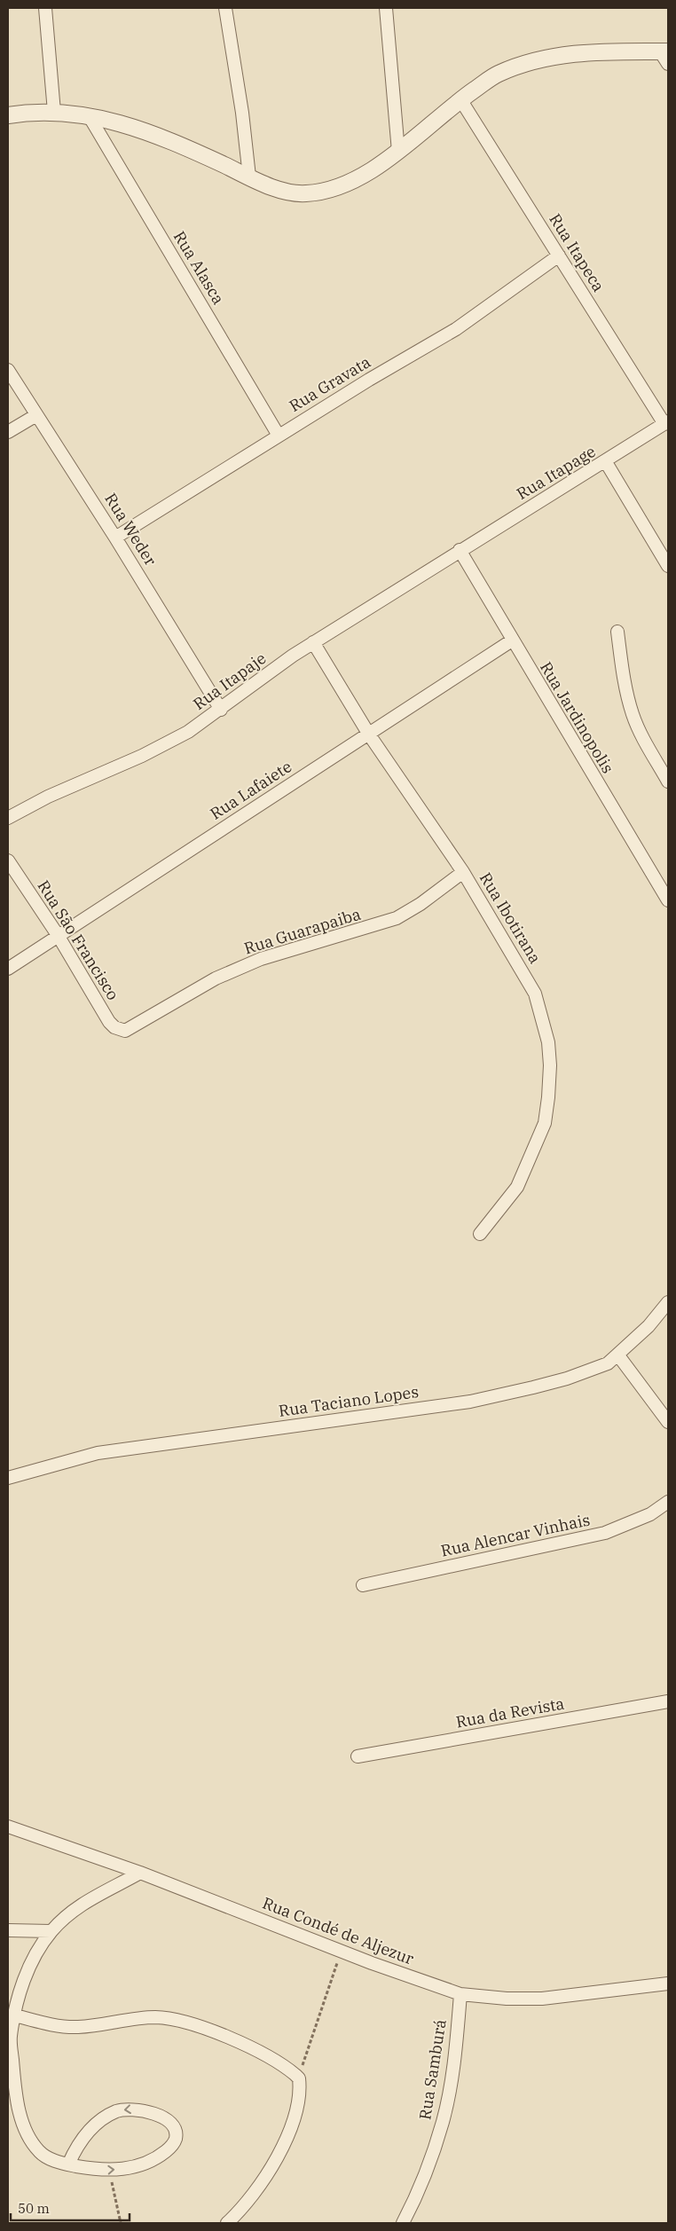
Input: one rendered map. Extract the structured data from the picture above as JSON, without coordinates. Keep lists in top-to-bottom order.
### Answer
{
  "streets": {
    "street": [
      "Rua Itapeca",
      "Rua Alasca",
      "Rua Gravata",
      "Rua Itapage",
      "Rua Weder",
      "Rua Itapaje",
      "Rua Jardinopolis",
      "Rua Lafaiete",
      "Rua Ibotirana",
      "Rua Guarapaiba",
      "Rua São Francisco",
      "Rua Taciano Lopes",
      "Rua Alencar Vinhais",
      "Rua da Revista",
      "Rua Condé de Aljezur",
      "Rua Samburá"
    ]
  },
  "crossings": [
    ["Rua Itapeca", "Rua Gravata"],
    ["Rua Itapeca", "Rua Itapage"],
    ["Rua Alasca", "Rua Gravata"],
    ["Rua Gravata", "Rua Weder"],
    ["Rua Itapage", "Rua Itapaje"],
    ["Rua Itapage", "Rua Jardinopolis"],
    ["Rua Weder", "Rua Itapaje"],
    ["Rua Itapaje", "Rua Jardinopolis"],
    ["Rua Itapaje", "Rua Ibotirana"],
    ["Rua Jardinopolis", "Rua Lafaiete"],
    ["Rua Lafaiete", "Rua Ibotirana"],
    ["Rua Lafaiete", "Rua São Francisco"],
    ["Rua Ibotirana", "Rua Guarapaiba"],
    ["Rua Guarapaiba", "Rua São Francisco"],
    ["Rua Condé de Aljezur", "Rua Samburá"]
  ],
  "scale_bar": "50 m"
}
